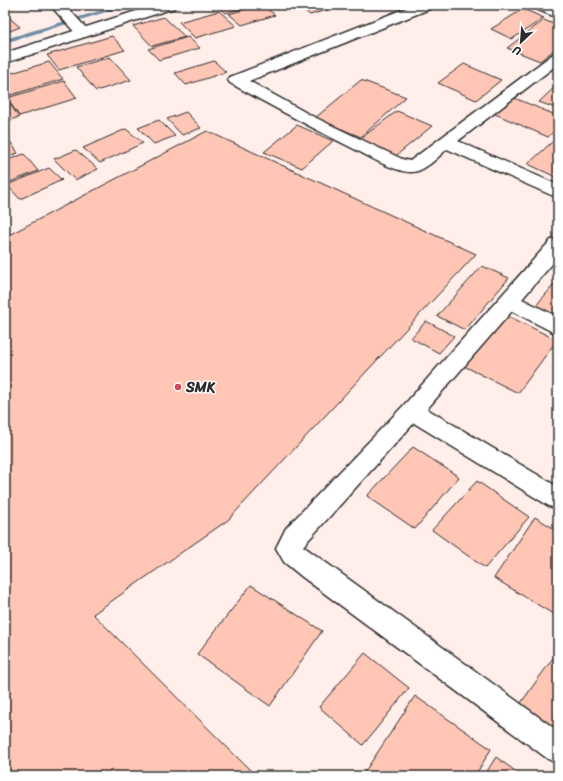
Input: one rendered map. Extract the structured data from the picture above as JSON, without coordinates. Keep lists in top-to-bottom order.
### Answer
{
  "places": ["SMK"],
  "north": "bottom left"
}
